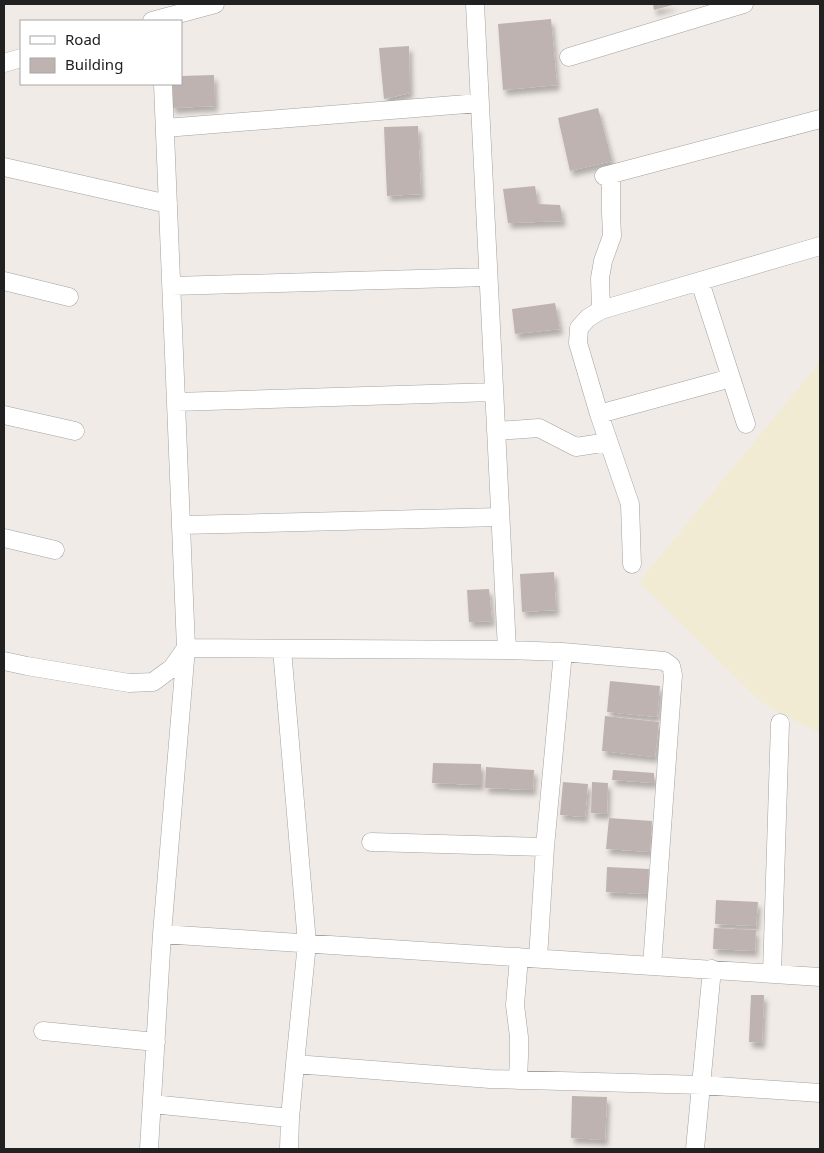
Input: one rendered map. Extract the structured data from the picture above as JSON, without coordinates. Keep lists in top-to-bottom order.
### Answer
{
  "legend": ["Road", "Building"]
}
